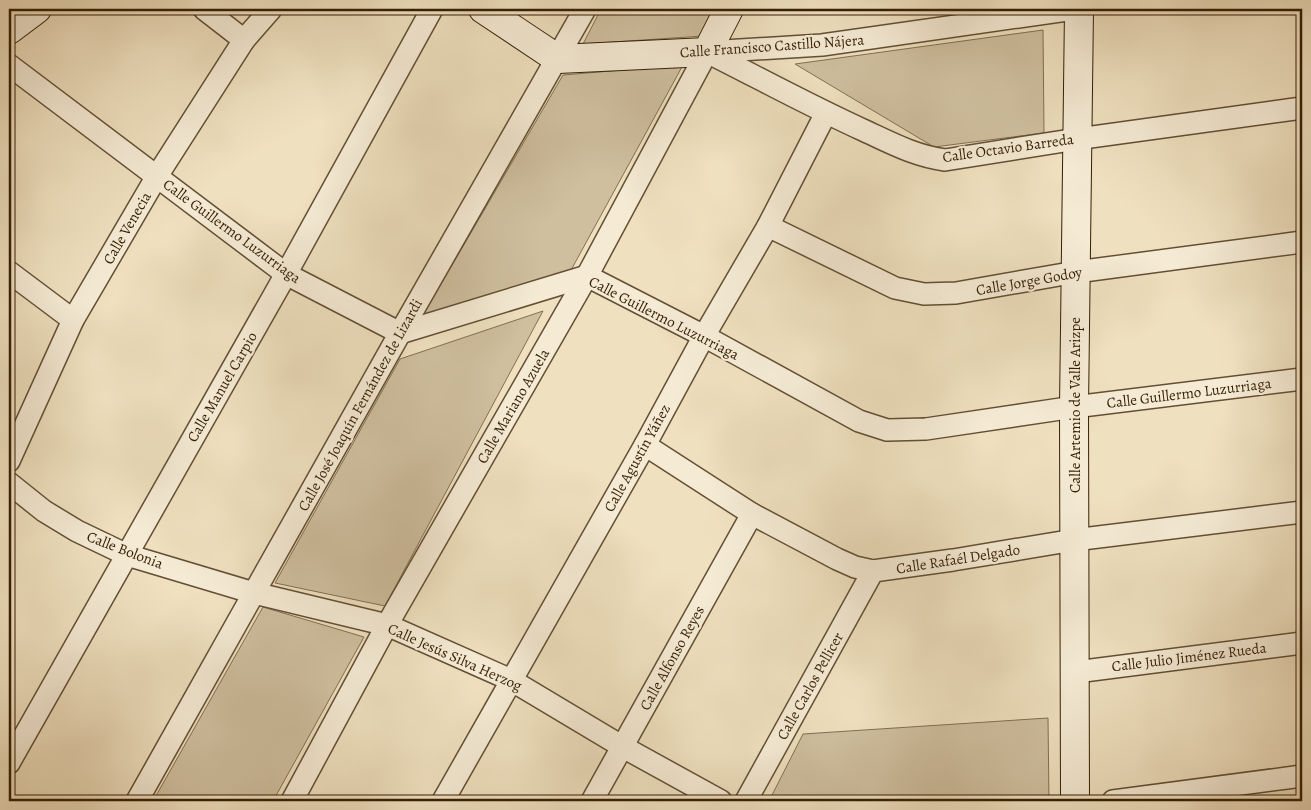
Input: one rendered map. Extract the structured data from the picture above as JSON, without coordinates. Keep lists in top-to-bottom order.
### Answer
{
  "streets": {
    "street": [
      "Calle Francisco Castillo Nájera",
      "Calle Octavio Barreda",
      "Calle Venecia",
      "Calle Guillermo Luzurriaga",
      "Calle Jorge Godoy",
      "Calle Manuel Carpio",
      "Calle José Joaquín Fernández de Lizardi",
      "Calle Artemio de Valle Arizpe",
      "Calle Mariano Azuela",
      "Calle Agustín Yáñez",
      "Calle Bolonia",
      "Calle Rafaél Delgado",
      "Calle Jesús Silva Herzog",
      "Calle Julio Jiménez Rueda",
      "Calle Alfonso Reyes",
      "Calle Carlos Pellicer"
    ]
  },
  "crossings": [
    ["Calle Francisco Castillo Nájera", "Calle Octavio Barreda"],
    ["Calle Francisco Castillo Nájera", "Calle José Joaquín Fernández de Lizardi"],
    ["Calle Francisco Castillo Nájera", "Calle Mariano Azuela"],
    ["Calle Octavio Barreda", "Calle Artemio de Valle Arizpe"],
    ["Calle Octavio Barreda", "Calle Mariano Azuela"],
    ["Calle Octavio Barreda", "Calle Agustín Yáñez"],
    ["Calle Venecia", "Calle Guillermo Luzurriaga"],
    ["Calle Guillermo Luzurriaga", "Calle Manuel Carpio"],
    ["Calle Guillermo Luzurriaga", "Calle José Joaquín Fernández de Lizardi"],
    ["Calle Guillermo Luzurriaga", "Calle Artemio de Valle Arizpe"],
    ["Calle Guillermo Luzurriaga", "Calle Mariano Azuela"],
    ["Calle Guillermo Luzurriaga", "Calle Agustín Yáñez"],
    ["Calle Jorge Godoy", "Calle Artemio de Valle Arizpe"],
    ["Calle Jorge Godoy", "Calle Agustín Yáñez"],
    ["Calle Manuel Carpio", "Calle Bolonia"],
    ["Calle José Joaquín Fernández de Lizardi", "Calle Bolonia"],
    ["Calle José Joaquín Fernández de Lizardi", "Calle Jesús Silva Herzog"],
    ["Calle Artemio de Valle Arizpe", "Calle Rafaél Delgado"],
    ["Calle Artemio de Valle Arizpe", "Calle Julio Jiménez Rueda"],
    ["Calle Mariano Azuela", "Calle Jesús Silva Herzog"],
    ["Calle Agustín Yáñez", "Calle Rafaél Delgado"],
    ["Calle Agustín Yáñez", "Calle Jesús Silva Herzog"],
    ["Calle Bolonia", "Calle Jesús Silva Herzog"],
    ["Calle Rafaél Delgado", "Calle Alfonso Reyes"],
    ["Calle Rafaél Delgado", "Calle Carlos Pellicer"],
    ["Calle Jesús Silva Herzog", "Calle Alfonso Reyes"]
  ]
}
